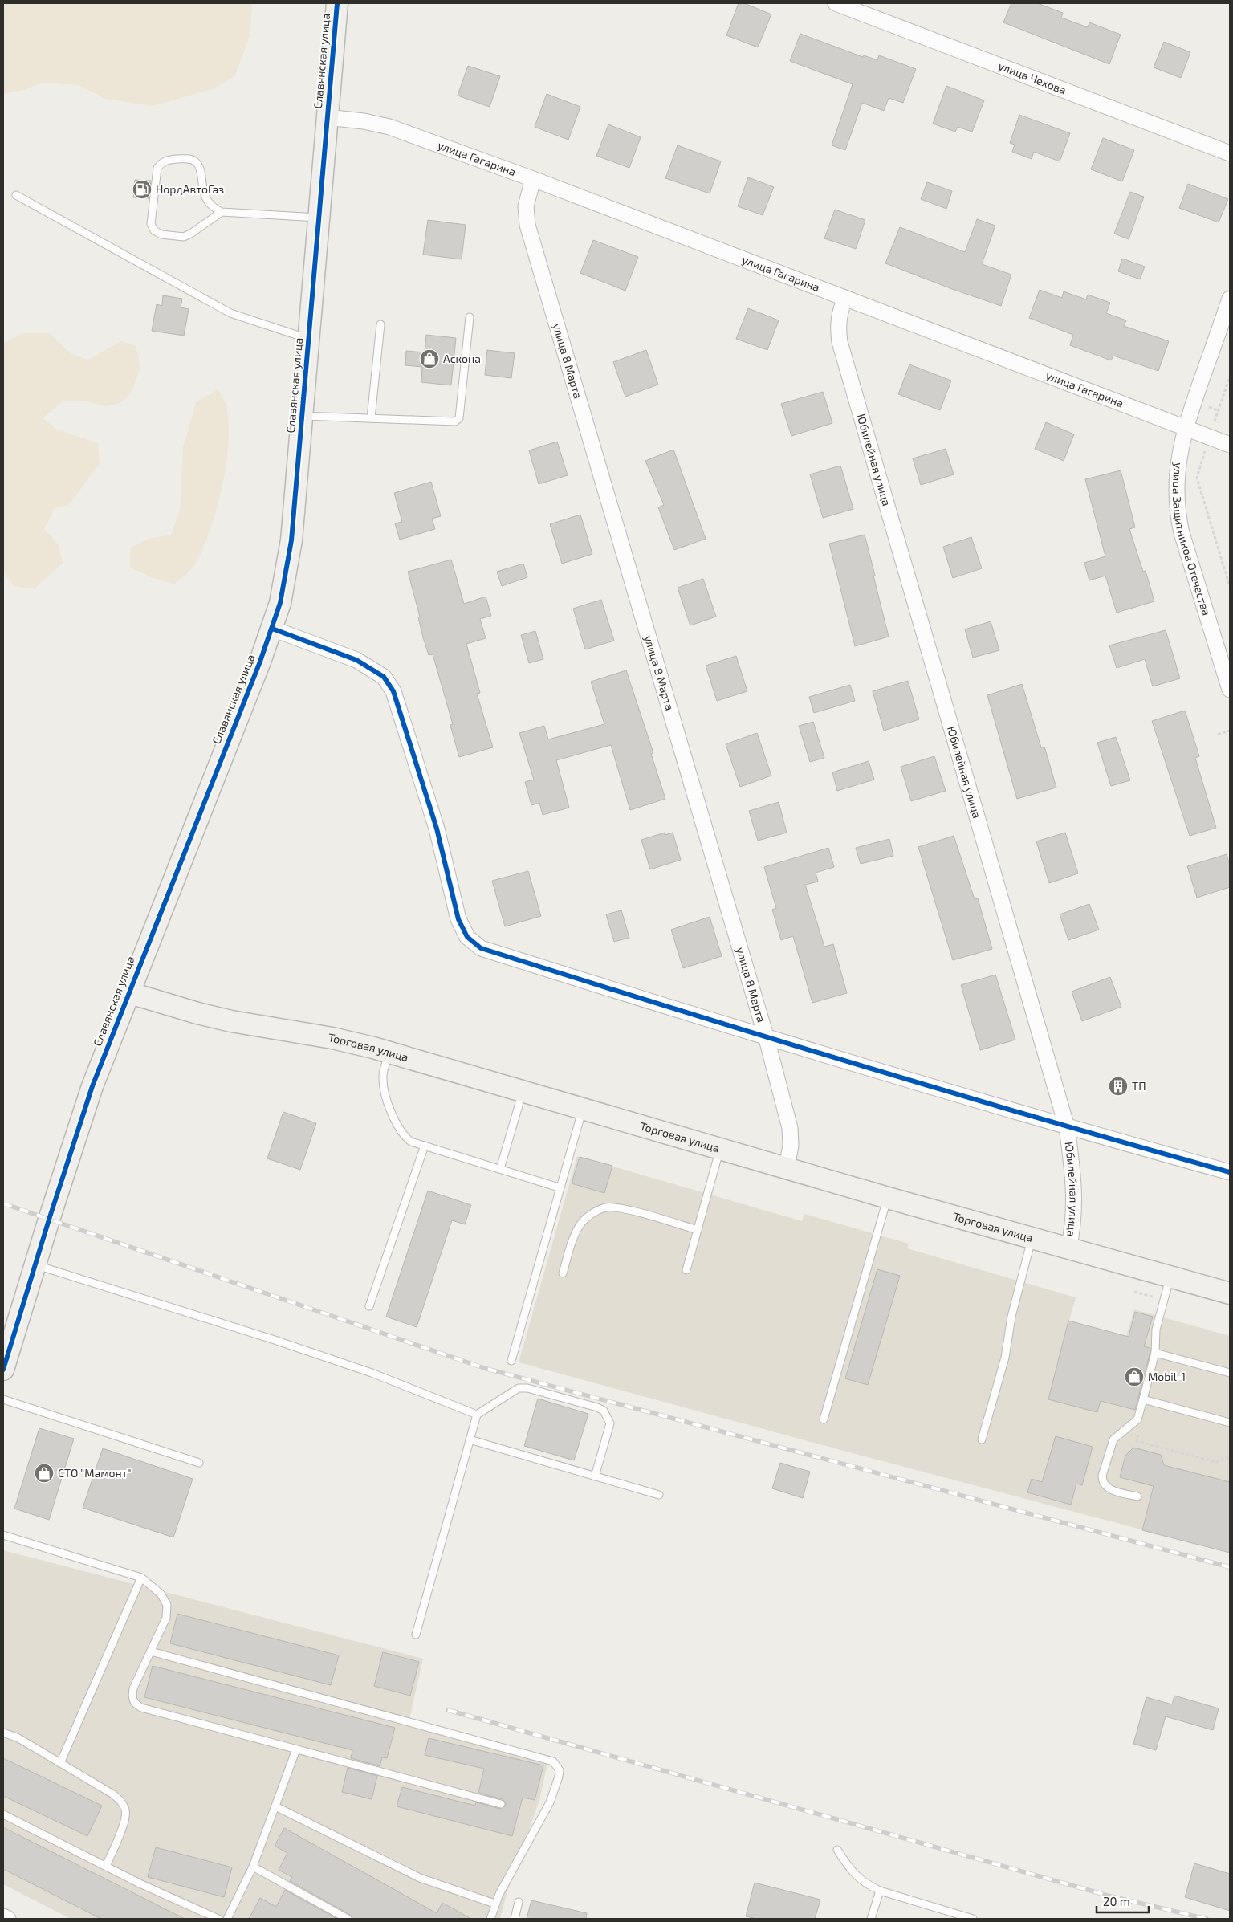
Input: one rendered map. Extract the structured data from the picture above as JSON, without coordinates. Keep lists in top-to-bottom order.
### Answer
{
  "streets": {
    "street": [
      "Славянская улица",
      "улица Чехова",
      "улица Гагарина",
      "улица 8 Марта",
      "Юбилейная улица",
      "улица Защитников Отечества",
      "Торговая улица"
    ]
  },
  "crossings": [
    ["Славянская улица", "улица Гагарина"],
    ["Славянская улица", "Торговая улица"],
    ["улица Гагарина", "улица 8 Марта"],
    ["улица Гагарина", "Юбилейная улица"],
    ["улица Гагарина", "улица Защитников Отечества"],
    ["улица 8 Марта", "Торговая улица"],
    ["Юбилейная улица", "Торговая улица"]
  ],
  "places": {
    "fuel station": ["НордАвтоГаз"],
    "shop": ["Аскона", "Mobil-1", "СТО \"Мамонт\""],
    "building": ["ТП"]
  },
  "scale_bar": "20 m"
}
